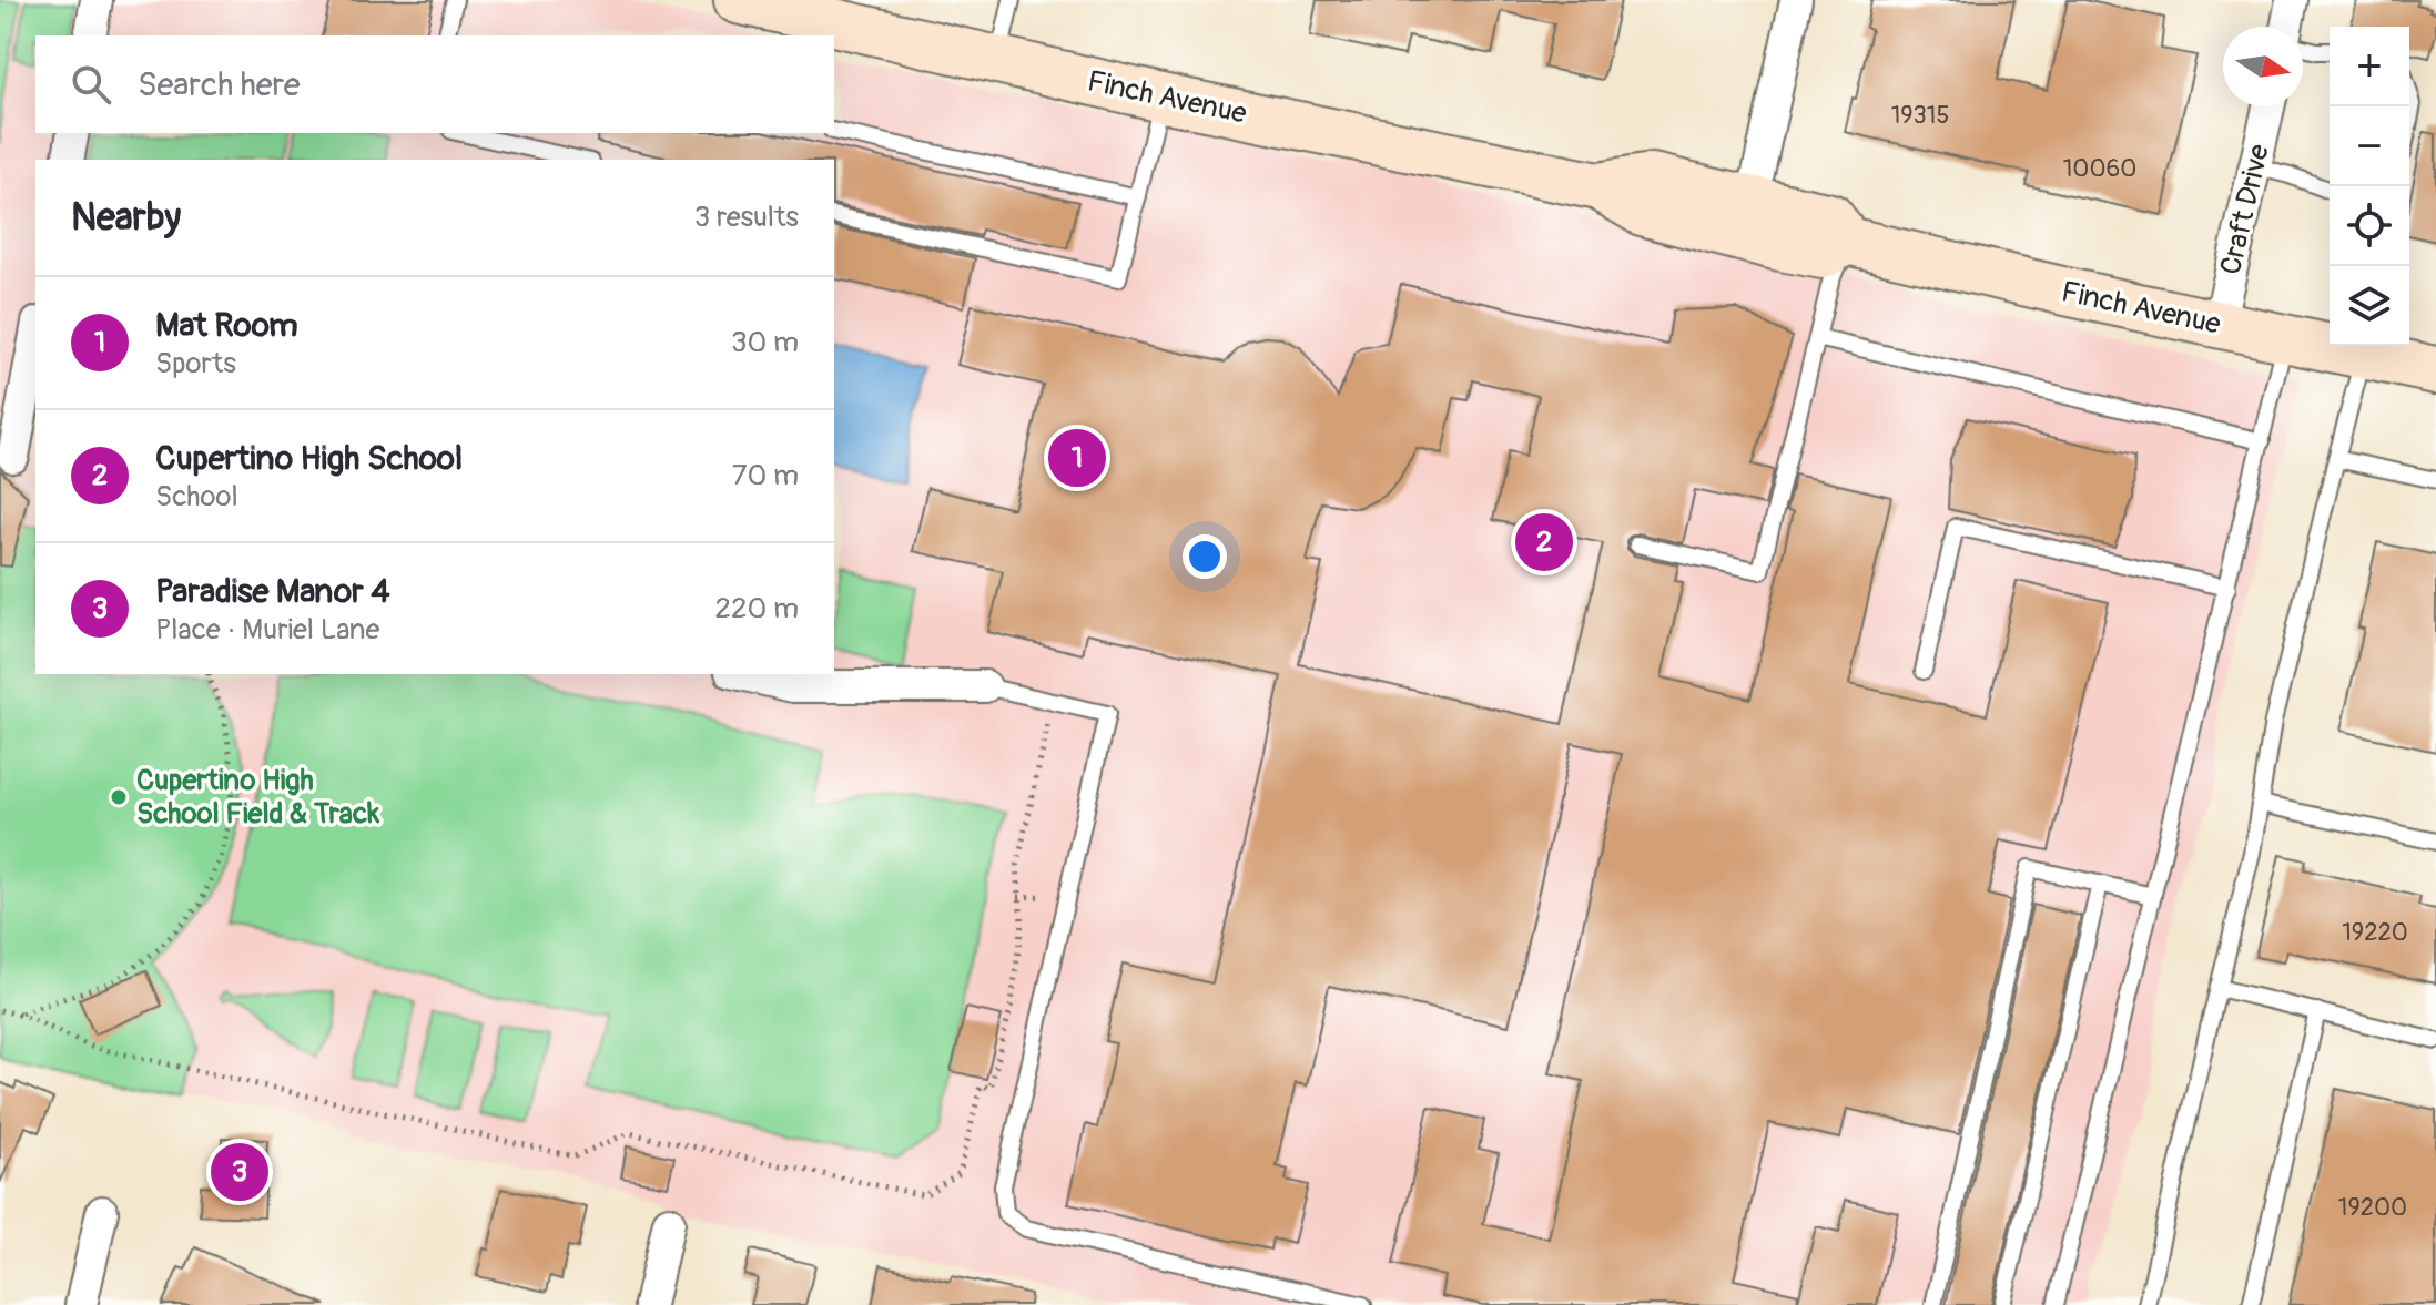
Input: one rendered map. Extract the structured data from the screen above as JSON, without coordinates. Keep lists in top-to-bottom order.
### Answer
{
  "streets": {
    "street": ["Finch Avenue", "Craft Drive"]
  },
  "crossings": [
    ["Finch Avenue", "Craft Drive"]
  ],
  "places": ["Cupertino High School Field & Track"],
  "house_numbers": [
    "19315",
    "10060",
    "19220",
    "19200"
  ],
  "north": "right",
  "page": {
    "map_buttons": ["+", "−"],
    "search": "Search here",
    "heading": ["Nearby", "3 results"],
    "list": [
      {
        "mark": "1",
        "name": "Mat Room",
        "note": "Sports",
        "value": "30 m"
      },
      {
        "mark": "2",
        "name": "Cupertino High School",
        "note": "School",
        "value": "70 m"
      },
      {
        "mark": "3",
        "name": "Paradise Manor 4",
        "note": "Place · Muriel Lane",
        "value": "220 m"
      }
    ],
    "pins": ["1", "2", "3"]
  }
}
